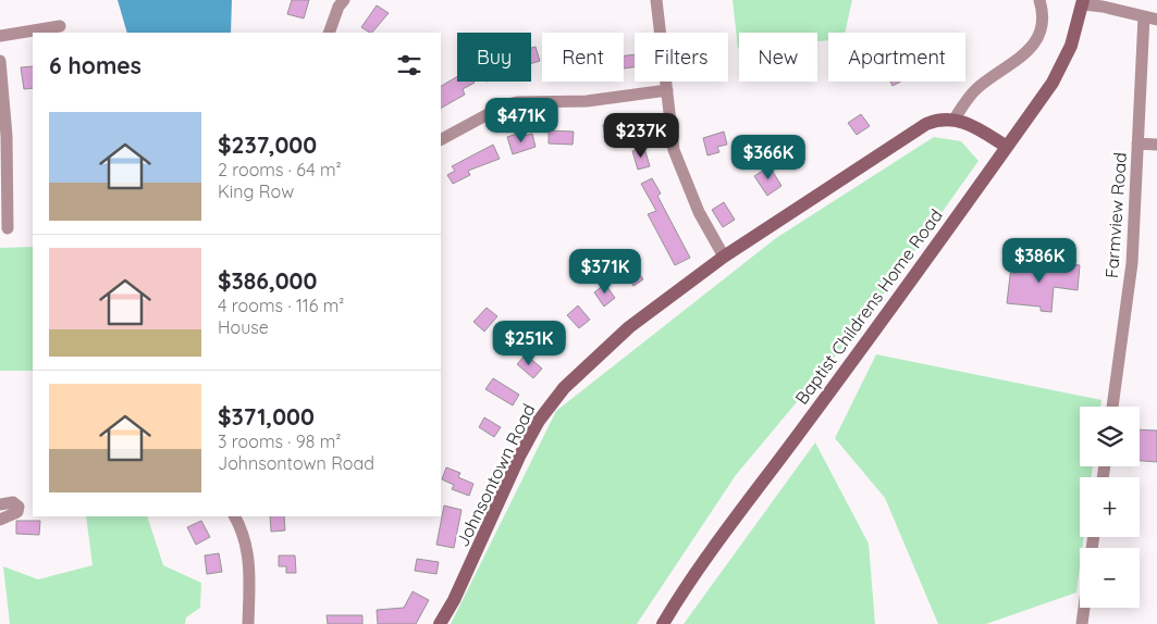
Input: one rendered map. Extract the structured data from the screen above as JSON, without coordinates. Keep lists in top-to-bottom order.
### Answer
{
  "streets": {
    "street": ["Farmview Road", "Baptist Childrens Home Road", "Johnsontown Road"]
  },
  "page": {
    "chip": [
      "Buy",
      "Rent",
      "Filters",
      "New",
      "Apartment"
    ],
    "heading": "6 homes",
    "price": [
      "$471K",
      "$237K",
      "$366K",
      "$386K",
      "$371K",
      "$251K"
    ],
    "list": [
      {
        "name": "$237,000",
        "note": "2 rooms · 64 m² · King Row"
      },
      {
        "name": "$386,000",
        "note": "4 rooms · 116 m² · House"
      },
      {
        "name": "$371,000",
        "note": "3 rooms · 98 m² · Johnsontown Road"
      }
    ],
    "map_buttons": ["+", "−"]
  }
}
